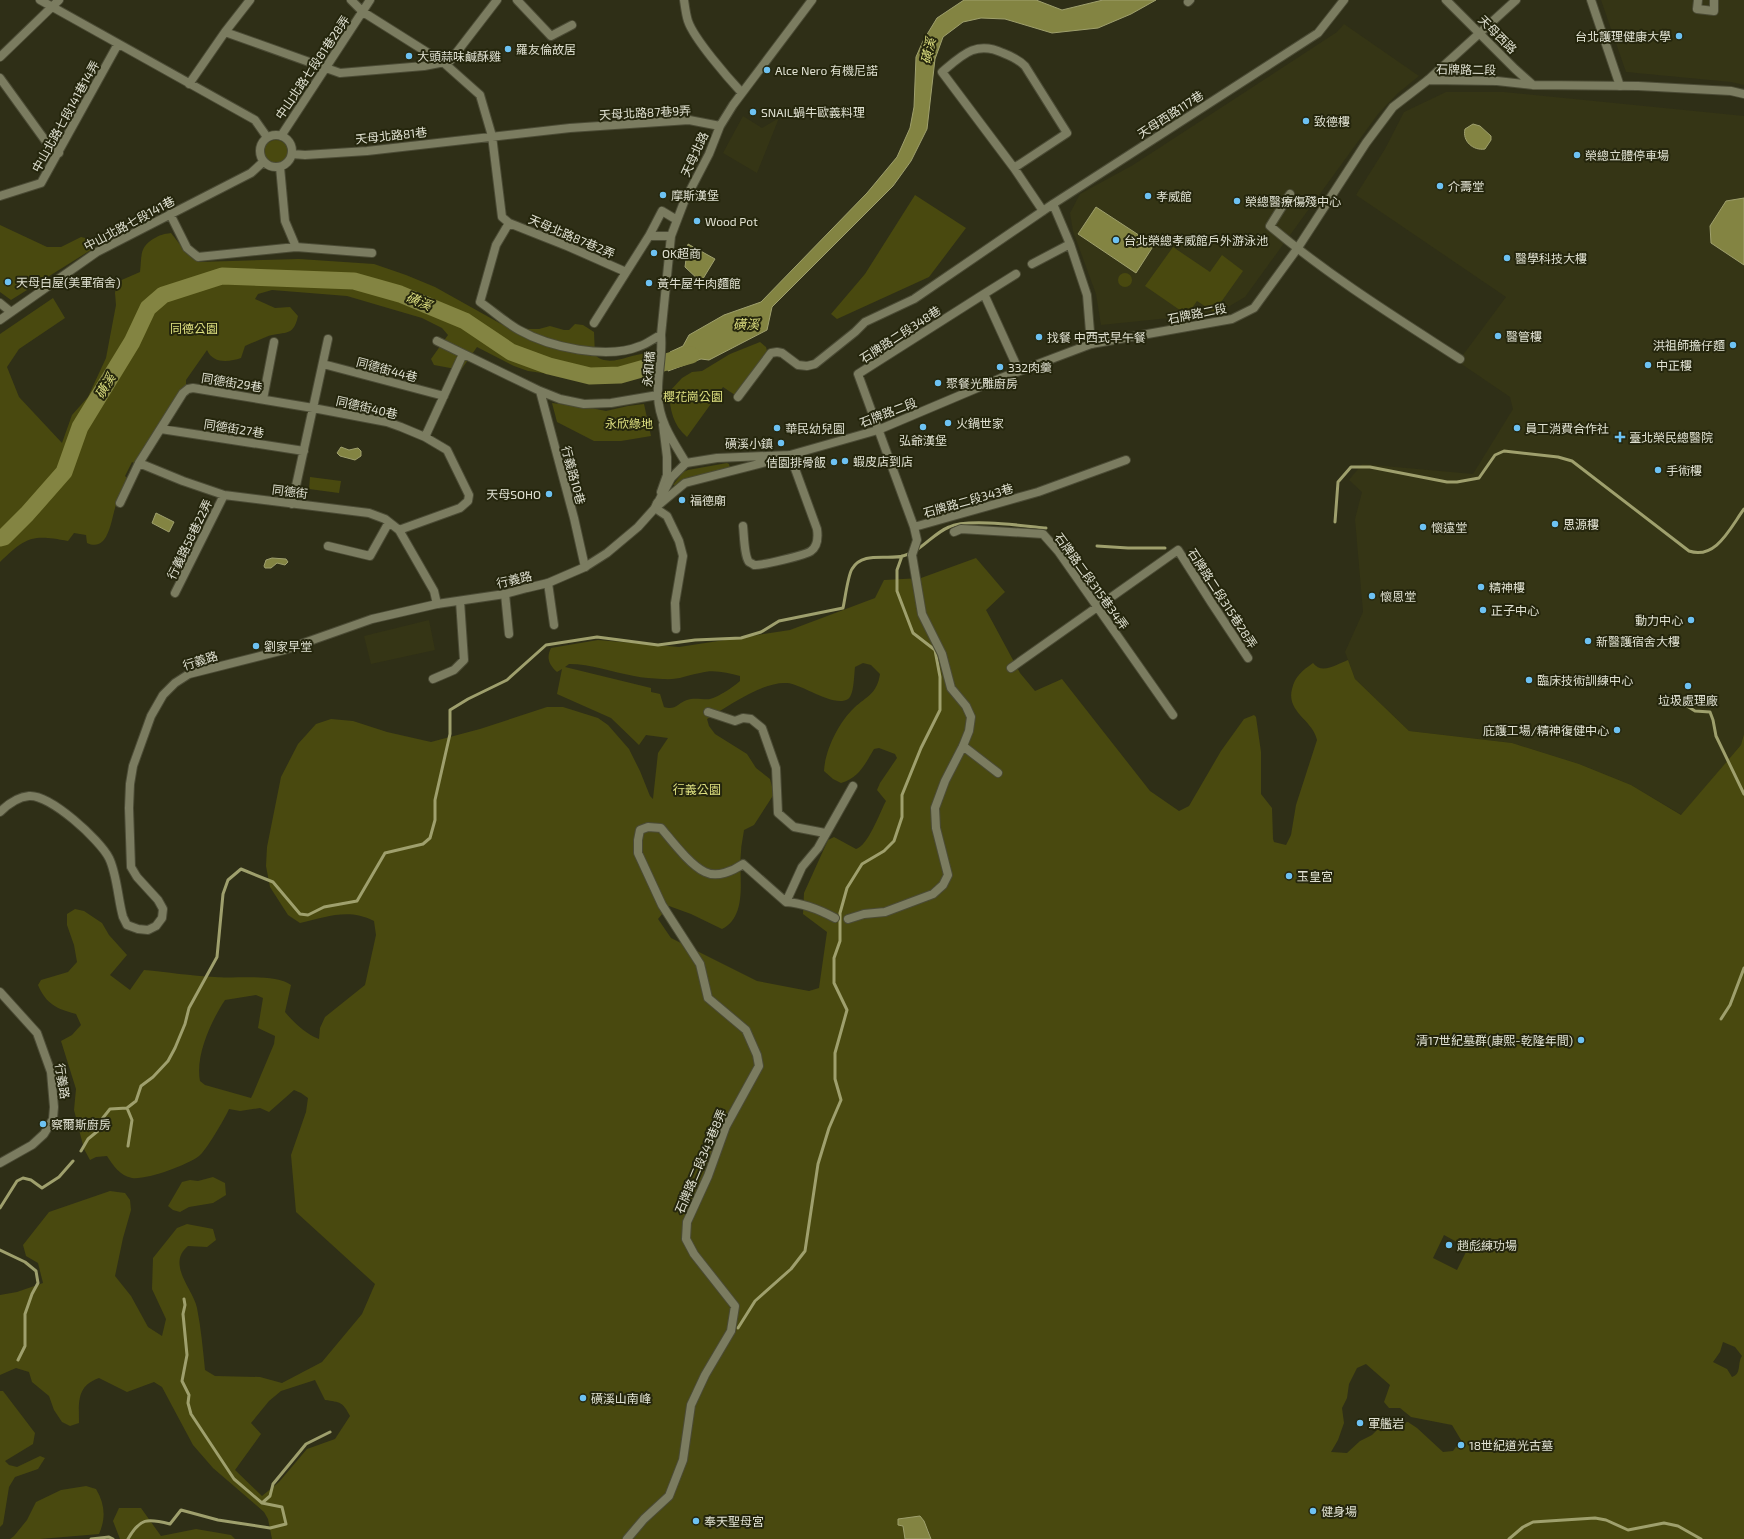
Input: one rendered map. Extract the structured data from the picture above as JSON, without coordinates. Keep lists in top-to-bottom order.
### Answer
{
  "streets": {
    "street": [
      "天母西路",
      "中山北路七段81巷28弄",
      "石牌路二段",
      "天母北路87巷9弄",
      "天母西路117巷",
      "中山北路七段141巷14弄",
      "天母北路81巷",
      "天母北路",
      "中山北路七段141巷",
      "天母北路87巷2弄",
      "石牌路二段348巷",
      "同德街44巷",
      "永和橋",
      "同德街29巷",
      "同德街40巷",
      "同德街27巷",
      "行義路10巷",
      "同德街",
      "石牌路二段343巷",
      "行義路58巷22弄",
      "行義路",
      "石牌路二段315巷34弄",
      "石牌路二段315巷28弄",
      "石牌路二段343巷8弄"
    ]
  },
  "crossings": [
    ["天母西路", "石牌路二段"],
    ["中山北路七段81巷28弄", "天母北路81巷"],
    ["中山北路七段81巷28弄", "中山北路七段141巷"],
    ["石牌路二段", "石牌路二段348巷"],
    ["石牌路二段", "石牌路二段343巷"],
    ["天母北路87巷9弄", "天母北路81巷"],
    ["天母北路87巷9弄", "天母北路"],
    ["天母北路81巷", "中山北路七段141巷"],
    ["天母北路", "天母北路87巷2弄"],
    ["天母北路", "永和橋"],
    ["石牌路二段348巷", "石牌路二段343巷"],
    ["同德街29巷", "同德街40巷"],
    ["同德街29巷", "同德街27巷"],
    ["同德街29巷", "同德街"],
    ["同德街40巷", "同德街"],
    ["行義路10巷", "行義路"],
    ["同德街", "行義路58巷22弄"],
    ["同德街", "行義路"],
    ["石牌路二段315巷34弄", "石牌路二段315巷28弄"]
  ],
  "water": ["磺溪"],
  "parks": [
    "同德公園",
    "櫻花崗公園",
    "永欣綠地",
    "行義公園"
  ],
  "places": {
    "other": [
      "台北護理健康大學",
      "羅友倫故居",
      "大頭蒜味鹹酥雞",
      "Alce Nero 有機尼諾",
      "SNAIL蝸牛歐義料理",
      "致德樓",
      "榮總立體停車場",
      "介壽堂",
      "摩斯漢堡",
      "孝威館",
      "榮總醫療傷殘中心",
      "Wood Pot",
      "台北榮總孝威館戶外游泳池",
      "OK超商",
      "醫學科技大樓",
      "天母白屋(美軍宿舍)",
      "黃牛屋牛肉麵館",
      "醫管樓",
      "找餐 中西式早午餐",
      "洪祖師擔仔麵",
      "中正樓",
      "332肉羹",
      "聚餐光雕廚房",
      "火鍋世家",
      "弘爺漢堡",
      "華民幼兒園",
      "員工消費合作社",
      "磺溪小鎮",
      "蝦皮店到店",
      "佶園排骨飯",
      "手術樓",
      "天母SOHO",
      "福德廟",
      "思源樓",
      "懷遠堂",
      "精神樓",
      "懷恩堂",
      "正子中心",
      "動力中心",
      "新醫護宿舍大樓",
      "劉家早堂",
      "臨床技術訓練中心",
      "垃圾處理廠",
      "庇護工場/精神復健中心",
      "玉皇宮",
      "清17世紀墓群(康熙-乾隆年間)",
      "察爾斯廚房",
      "趙彪練功場",
      "磺溪山南峰",
      "軍艦岩",
      "18世紀道光古墓",
      "健身場",
      "奉天聖母宮"
    ],
    "health": ["臺北榮民總醫院"]
  }
}
